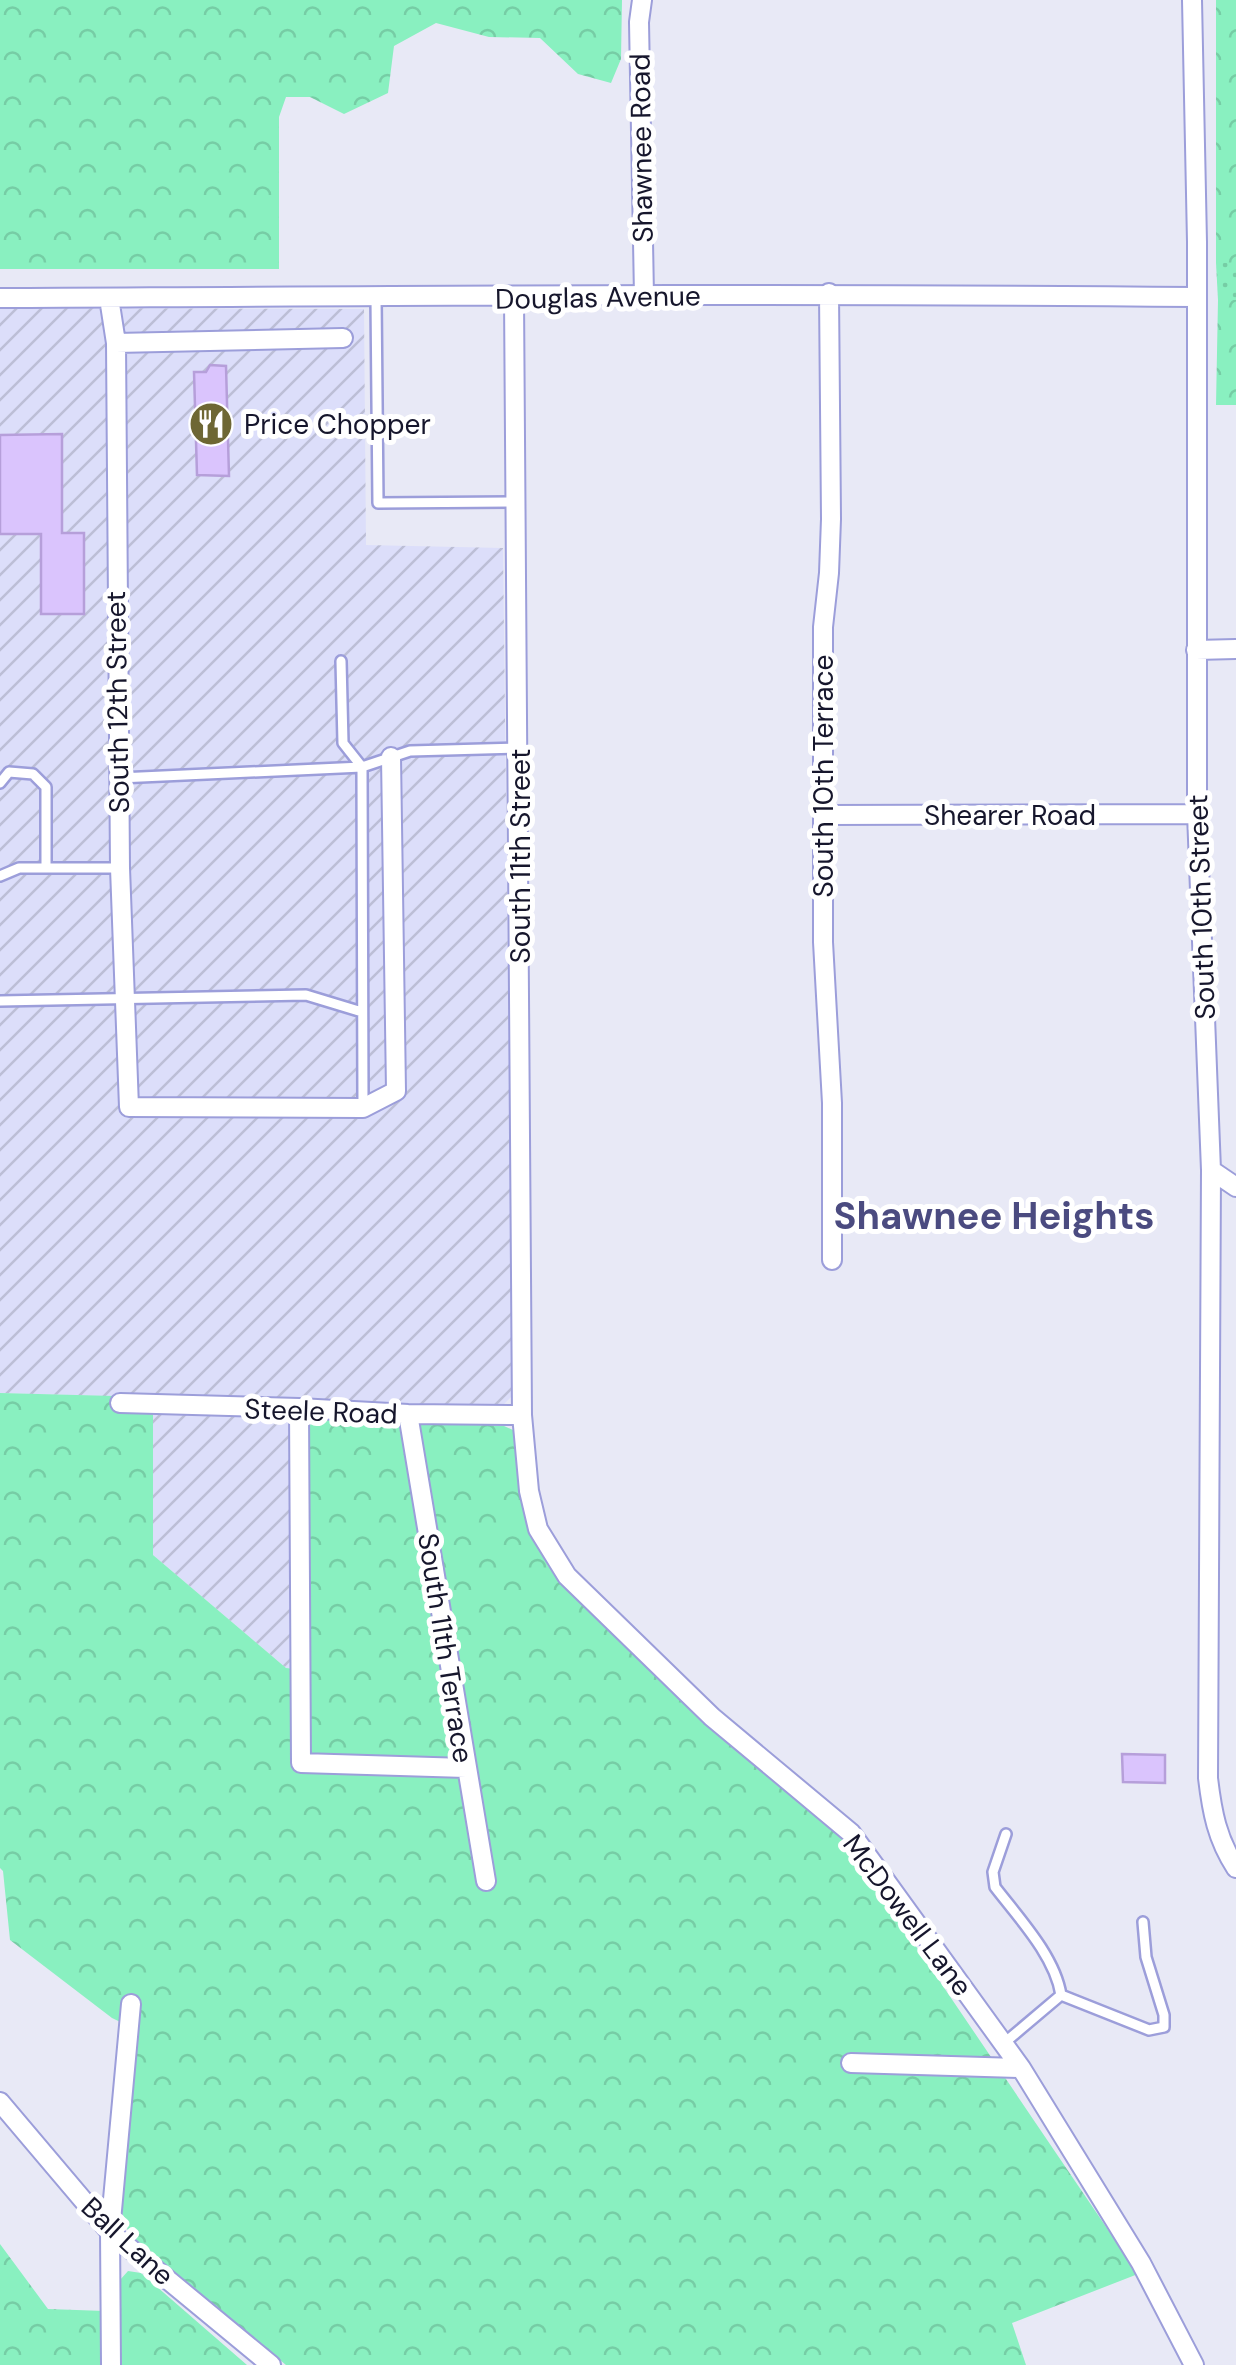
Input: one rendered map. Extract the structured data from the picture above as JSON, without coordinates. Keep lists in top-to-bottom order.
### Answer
{
  "streets": {
    "street": [
      "Shawnee Road",
      "Douglas Avenue",
      "South 12th Street",
      "South 10th Terrace",
      "Shearer Road",
      "South 11th Street",
      "South 10th Street",
      "Steele Road",
      "South 11th Terrace",
      "McDowell Lane",
      "Ball Lane"
    ]
  },
  "crossings": [
    ["Shawnee Road", "Douglas Avenue"],
    ["Douglas Avenue", "South 12th Street"],
    ["Douglas Avenue", "South 10th Terrace"],
    ["Douglas Avenue", "South 11th Street"],
    ["Douglas Avenue", "South 10th Street"],
    ["South 10th Terrace", "Shearer Road"],
    ["Shearer Road", "South 10th Street"],
    ["South 11th Street", "Steele Road"],
    ["South 11th Street", "McDowell Lane"],
    ["Steele Road", "South 11th Terrace"],
    ["Steele Road", "McDowell Lane"]
  ],
  "districts": ["Shawnee Heights"],
  "places": {
    "restaurant": ["Price Chopper"]
  }
}
